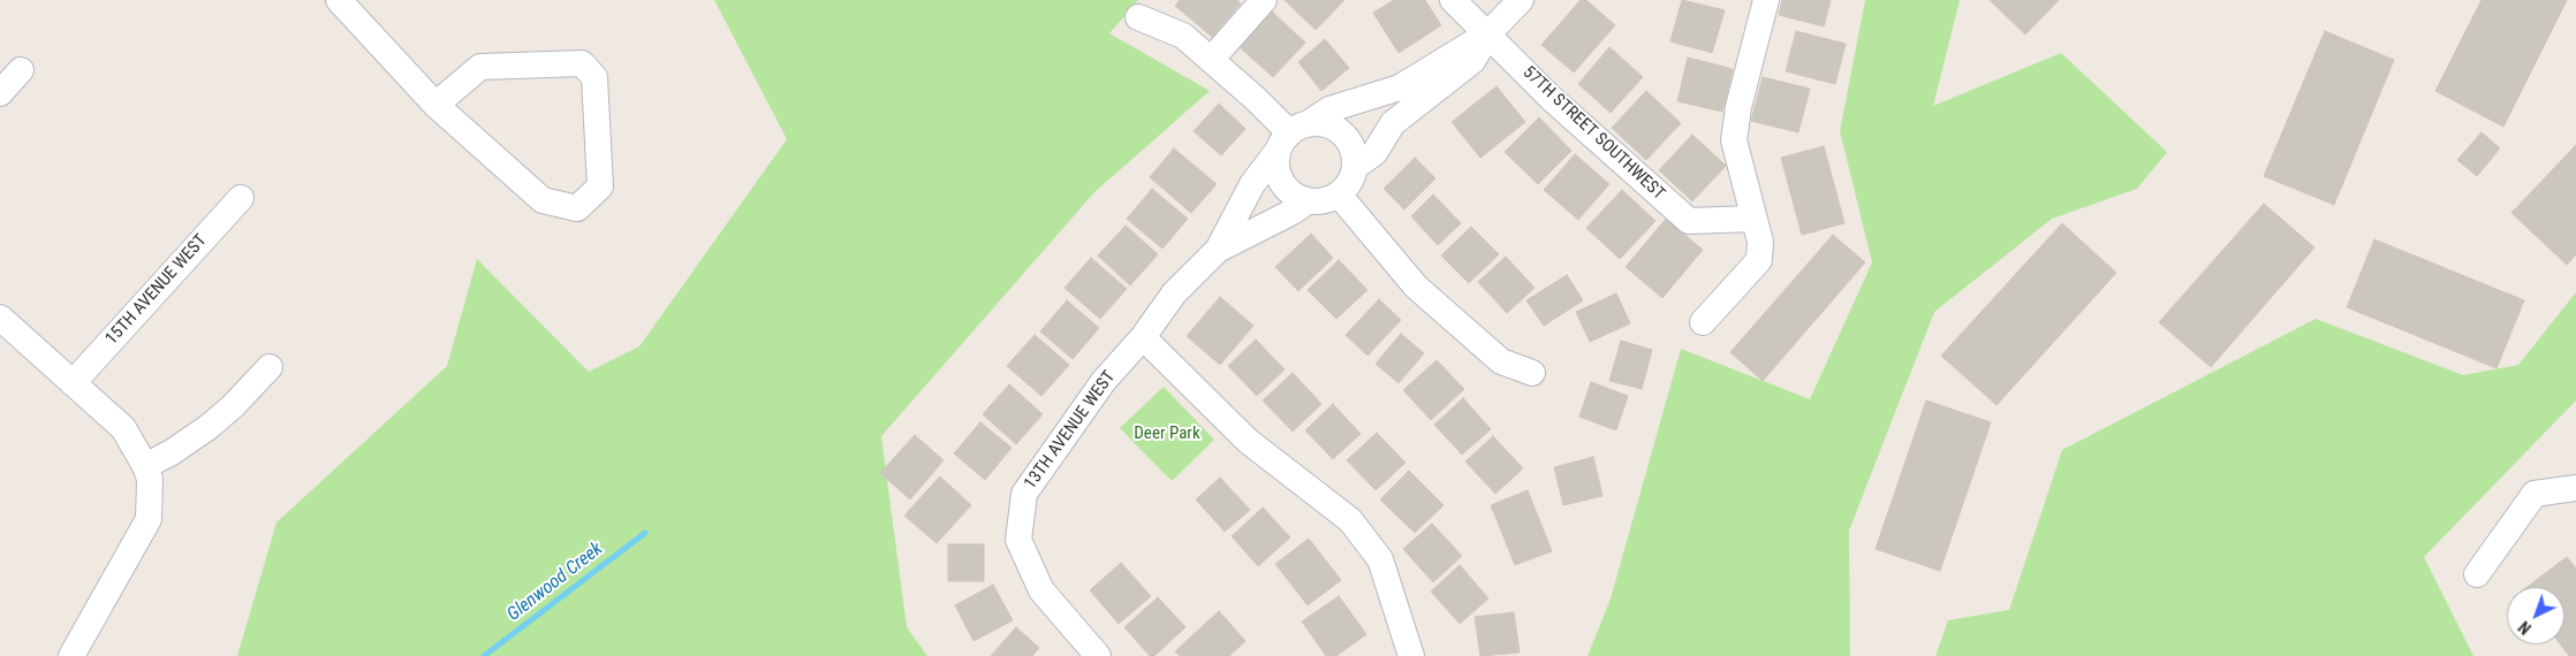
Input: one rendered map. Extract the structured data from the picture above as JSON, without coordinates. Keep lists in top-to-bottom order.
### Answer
{
  "streets": {
    "street": ["57TH STREET SOUTHWEST", "15TH AVENUE WEST", "13TH AVENUE WEST"]
  },
  "crossings": [
    ["57TH STREET SOUTHWEST", "13TH AVENUE WEST"]
  ],
  "water": ["Glenwood Creek"],
  "parks": ["Deer Park"],
  "north": "bottom left"
}
